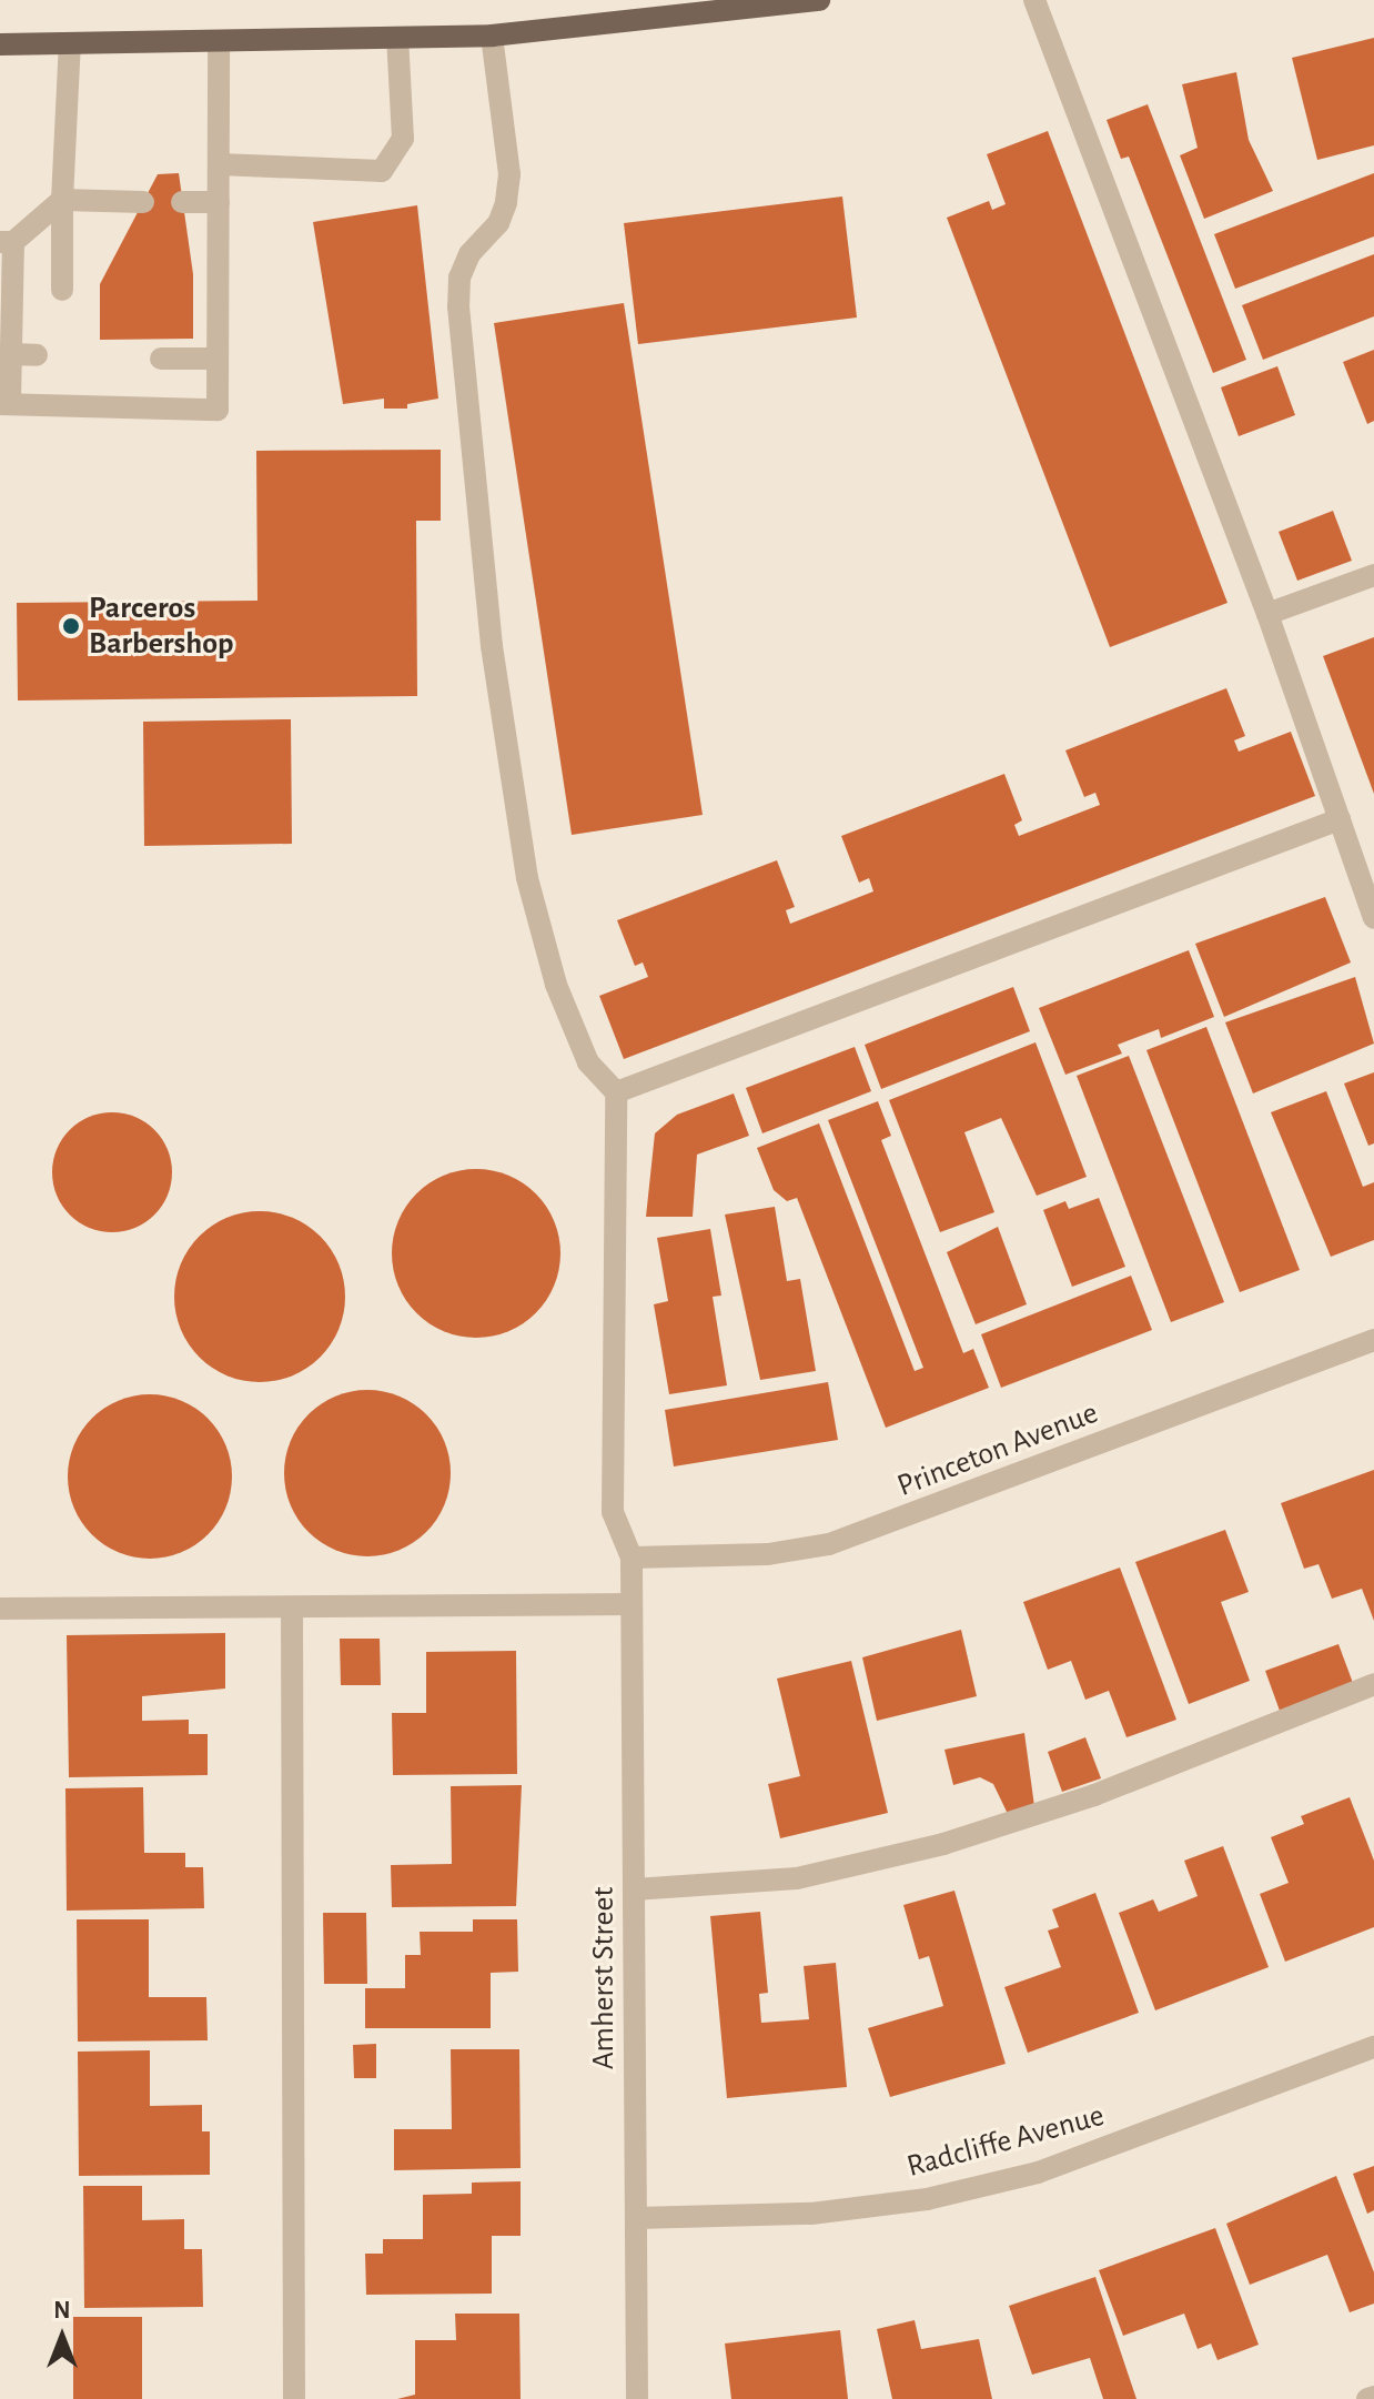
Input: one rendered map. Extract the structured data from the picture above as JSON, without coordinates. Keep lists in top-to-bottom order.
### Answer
{
  "streets": {
    "street": ["Princeton Avenue", "Amherst Street", "Radcliffe Avenue"]
  },
  "crossings": [
    ["Princeton Avenue", "Amherst Street"],
    ["Amherst Street", "Radcliffe Avenue"]
  ],
  "places": ["Parceros Barbershop"],
  "north": "top"
}
